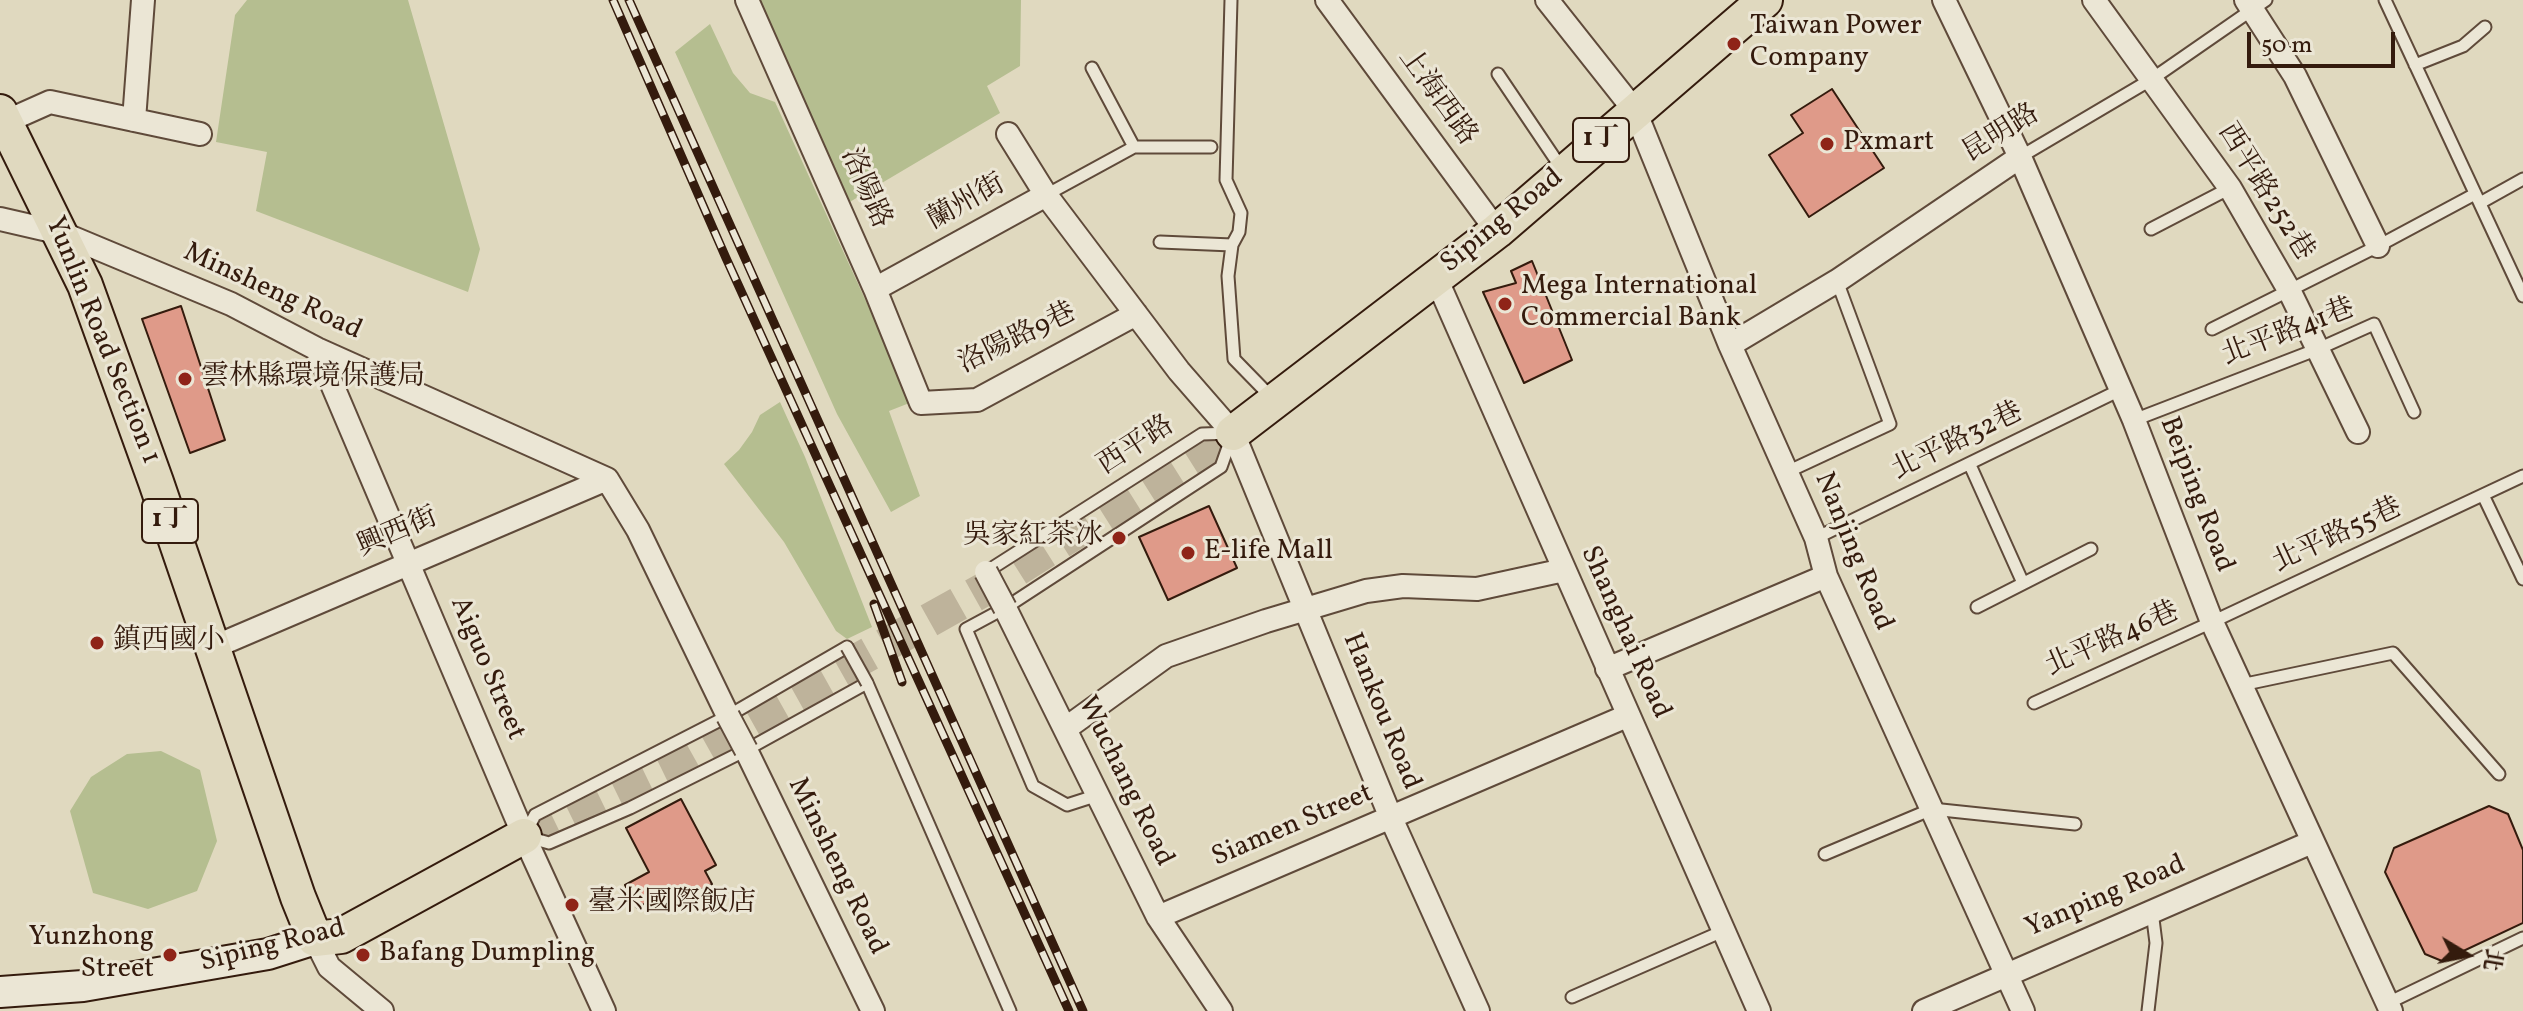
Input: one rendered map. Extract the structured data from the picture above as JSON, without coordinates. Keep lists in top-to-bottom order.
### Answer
{
  "streets": {
    "main road": ["1丁", "Siping Road", "Yunlin Road Section 1"],
    "street": [
      "上海西路",
      "昆明路",
      "洛陽路",
      "西平路252巷",
      "蘭州街",
      "Minsheng Road",
      "洛陽路9巷",
      "Beiping Road",
      "興西街",
      "Nanjing Road",
      "Shanghai Road",
      "Aiguo Street",
      "Hankou Road",
      "Wuchang Road",
      "Siamen Street",
      "Yanping Road"
    ],
    "lane": [
      "北平路41巷",
      "北平路32巷",
      "西平路",
      "北平路55巷",
      "北平路46巷"
    ]
  },
  "crossings": [
    ["上海西路", "Siping Road"],
    ["昆明路", "西平路252巷"],
    ["昆明路", "Beiping Road"],
    ["昆明路", "Nanjing Road"],
    ["洛陽路", "蘭州街"],
    ["洛陽路", "洛陽路9巷"],
    ["西平路252巷", "北平路41巷"],
    ["Siping Road", "Yunlin Road Section 1"],
    ["Siping Road", "西平路"],
    ["Siping Road", "Nanjing Road"],
    ["Siping Road", "Shanghai Road"],
    ["Siping Road", "Aiguo Street"],
    ["Siping Road", "Hankou Road"],
    ["Minsheng Road", "Yunlin Road Section 1"],
    ["Minsheng Road", "興西街"],
    ["Minsheng Road", "Aiguo Street"],
    ["北平路41巷", "Beiping Road"],
    ["Yunlin Road Section 1", "興西街"],
    ["北平路32巷", "Beiping Road"],
    ["北平路32巷", "Nanjing Road"],
    ["西平路", "Hankou Road"],
    ["西平路", "Wuchang Road"],
    ["Beiping Road", "北平路55巷"],
    ["Beiping Road", "北平路46巷"],
    ["Beiping Road", "Yanping Road"],
    ["興西街", "Aiguo Street"],
    ["北平路55巷", "北平路46巷"],
    ["Nanjing Road", "Yanping Road"],
    ["Shanghai Road", "Siamen Street"],
    ["Hankou Road", "Siamen Street"],
    ["Wuchang Road", "Siamen Street"]
  ],
  "places": [
    "Taiwan Power Company",
    "Pxmart",
    "Mega International Commercial Bank",
    "雲林縣環境保護局",
    "吳家紅茶冰",
    "E-life Mall",
    "鎮西國小",
    "臺米國際飯店",
    "Yunzhong Street",
    "Bafang Dumpling"
  ],
  "scale_bar": "50 m",
  "north": "right"
}
